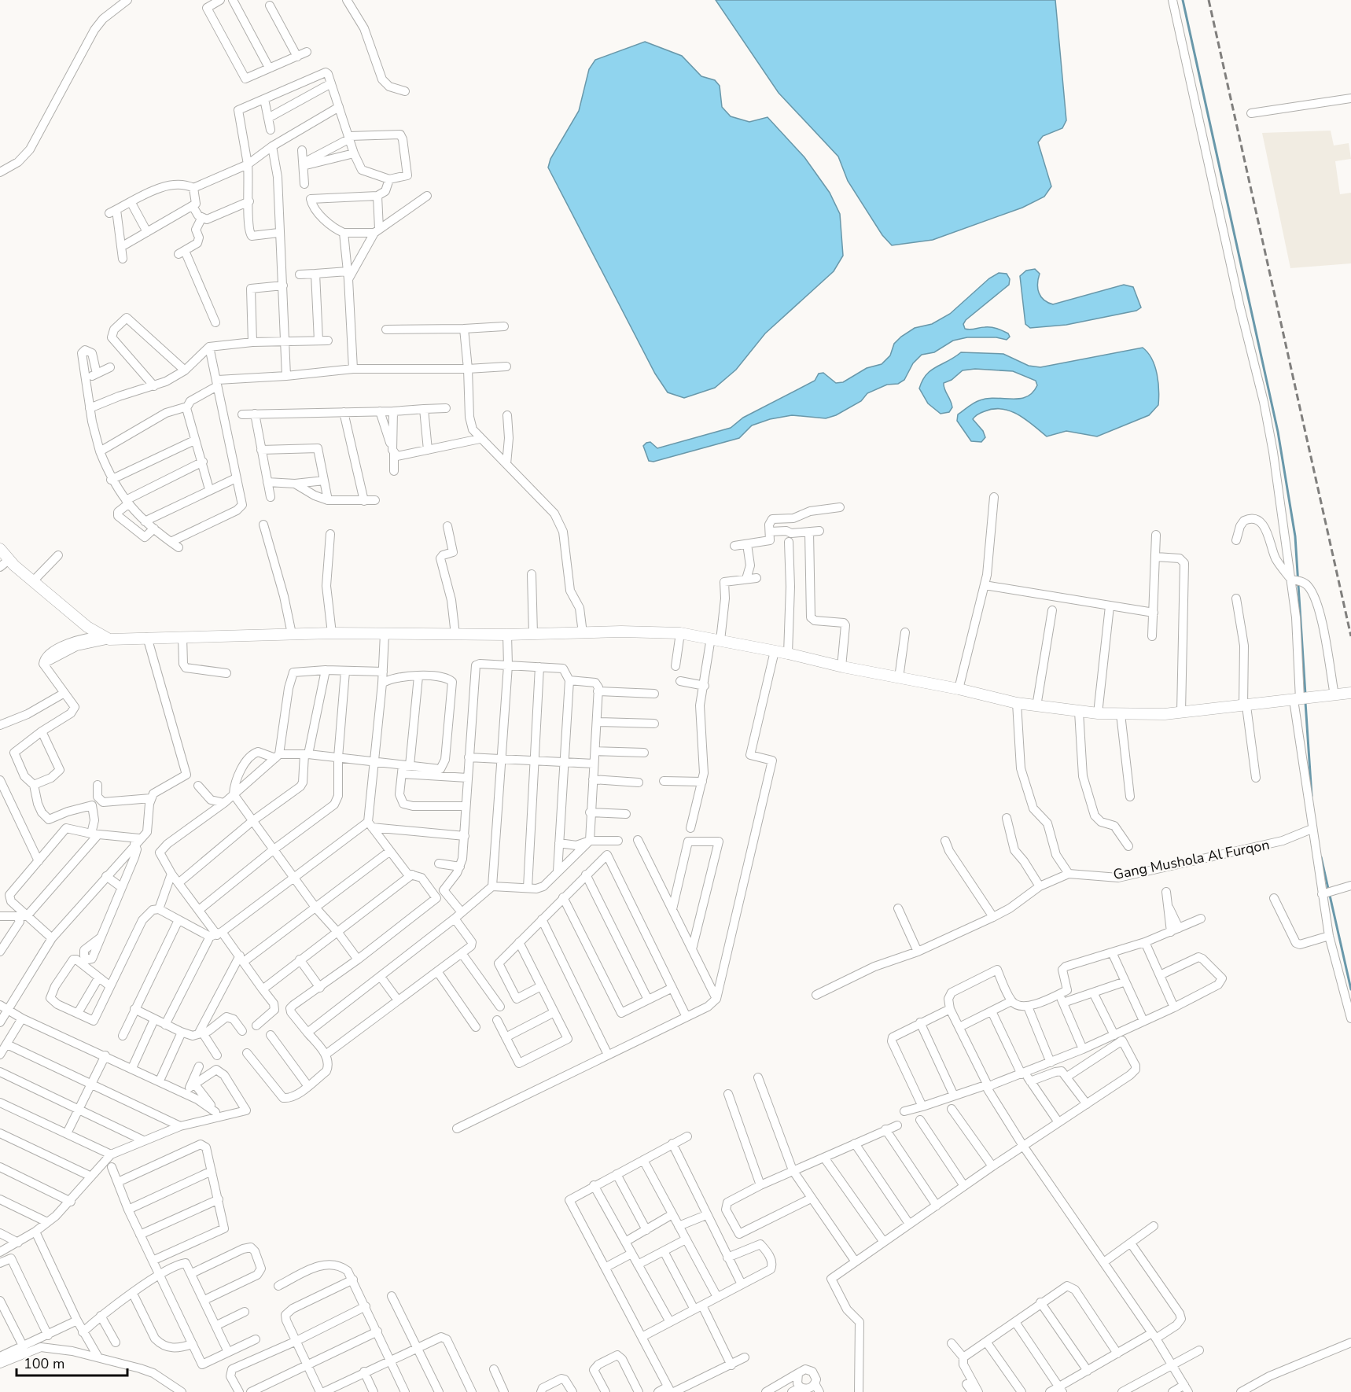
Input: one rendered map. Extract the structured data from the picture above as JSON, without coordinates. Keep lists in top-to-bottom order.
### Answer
{
  "streets": {
    "street": ["Gang Mushola Al Furqon"]
  },
  "scale_bar": "100 m"
}
